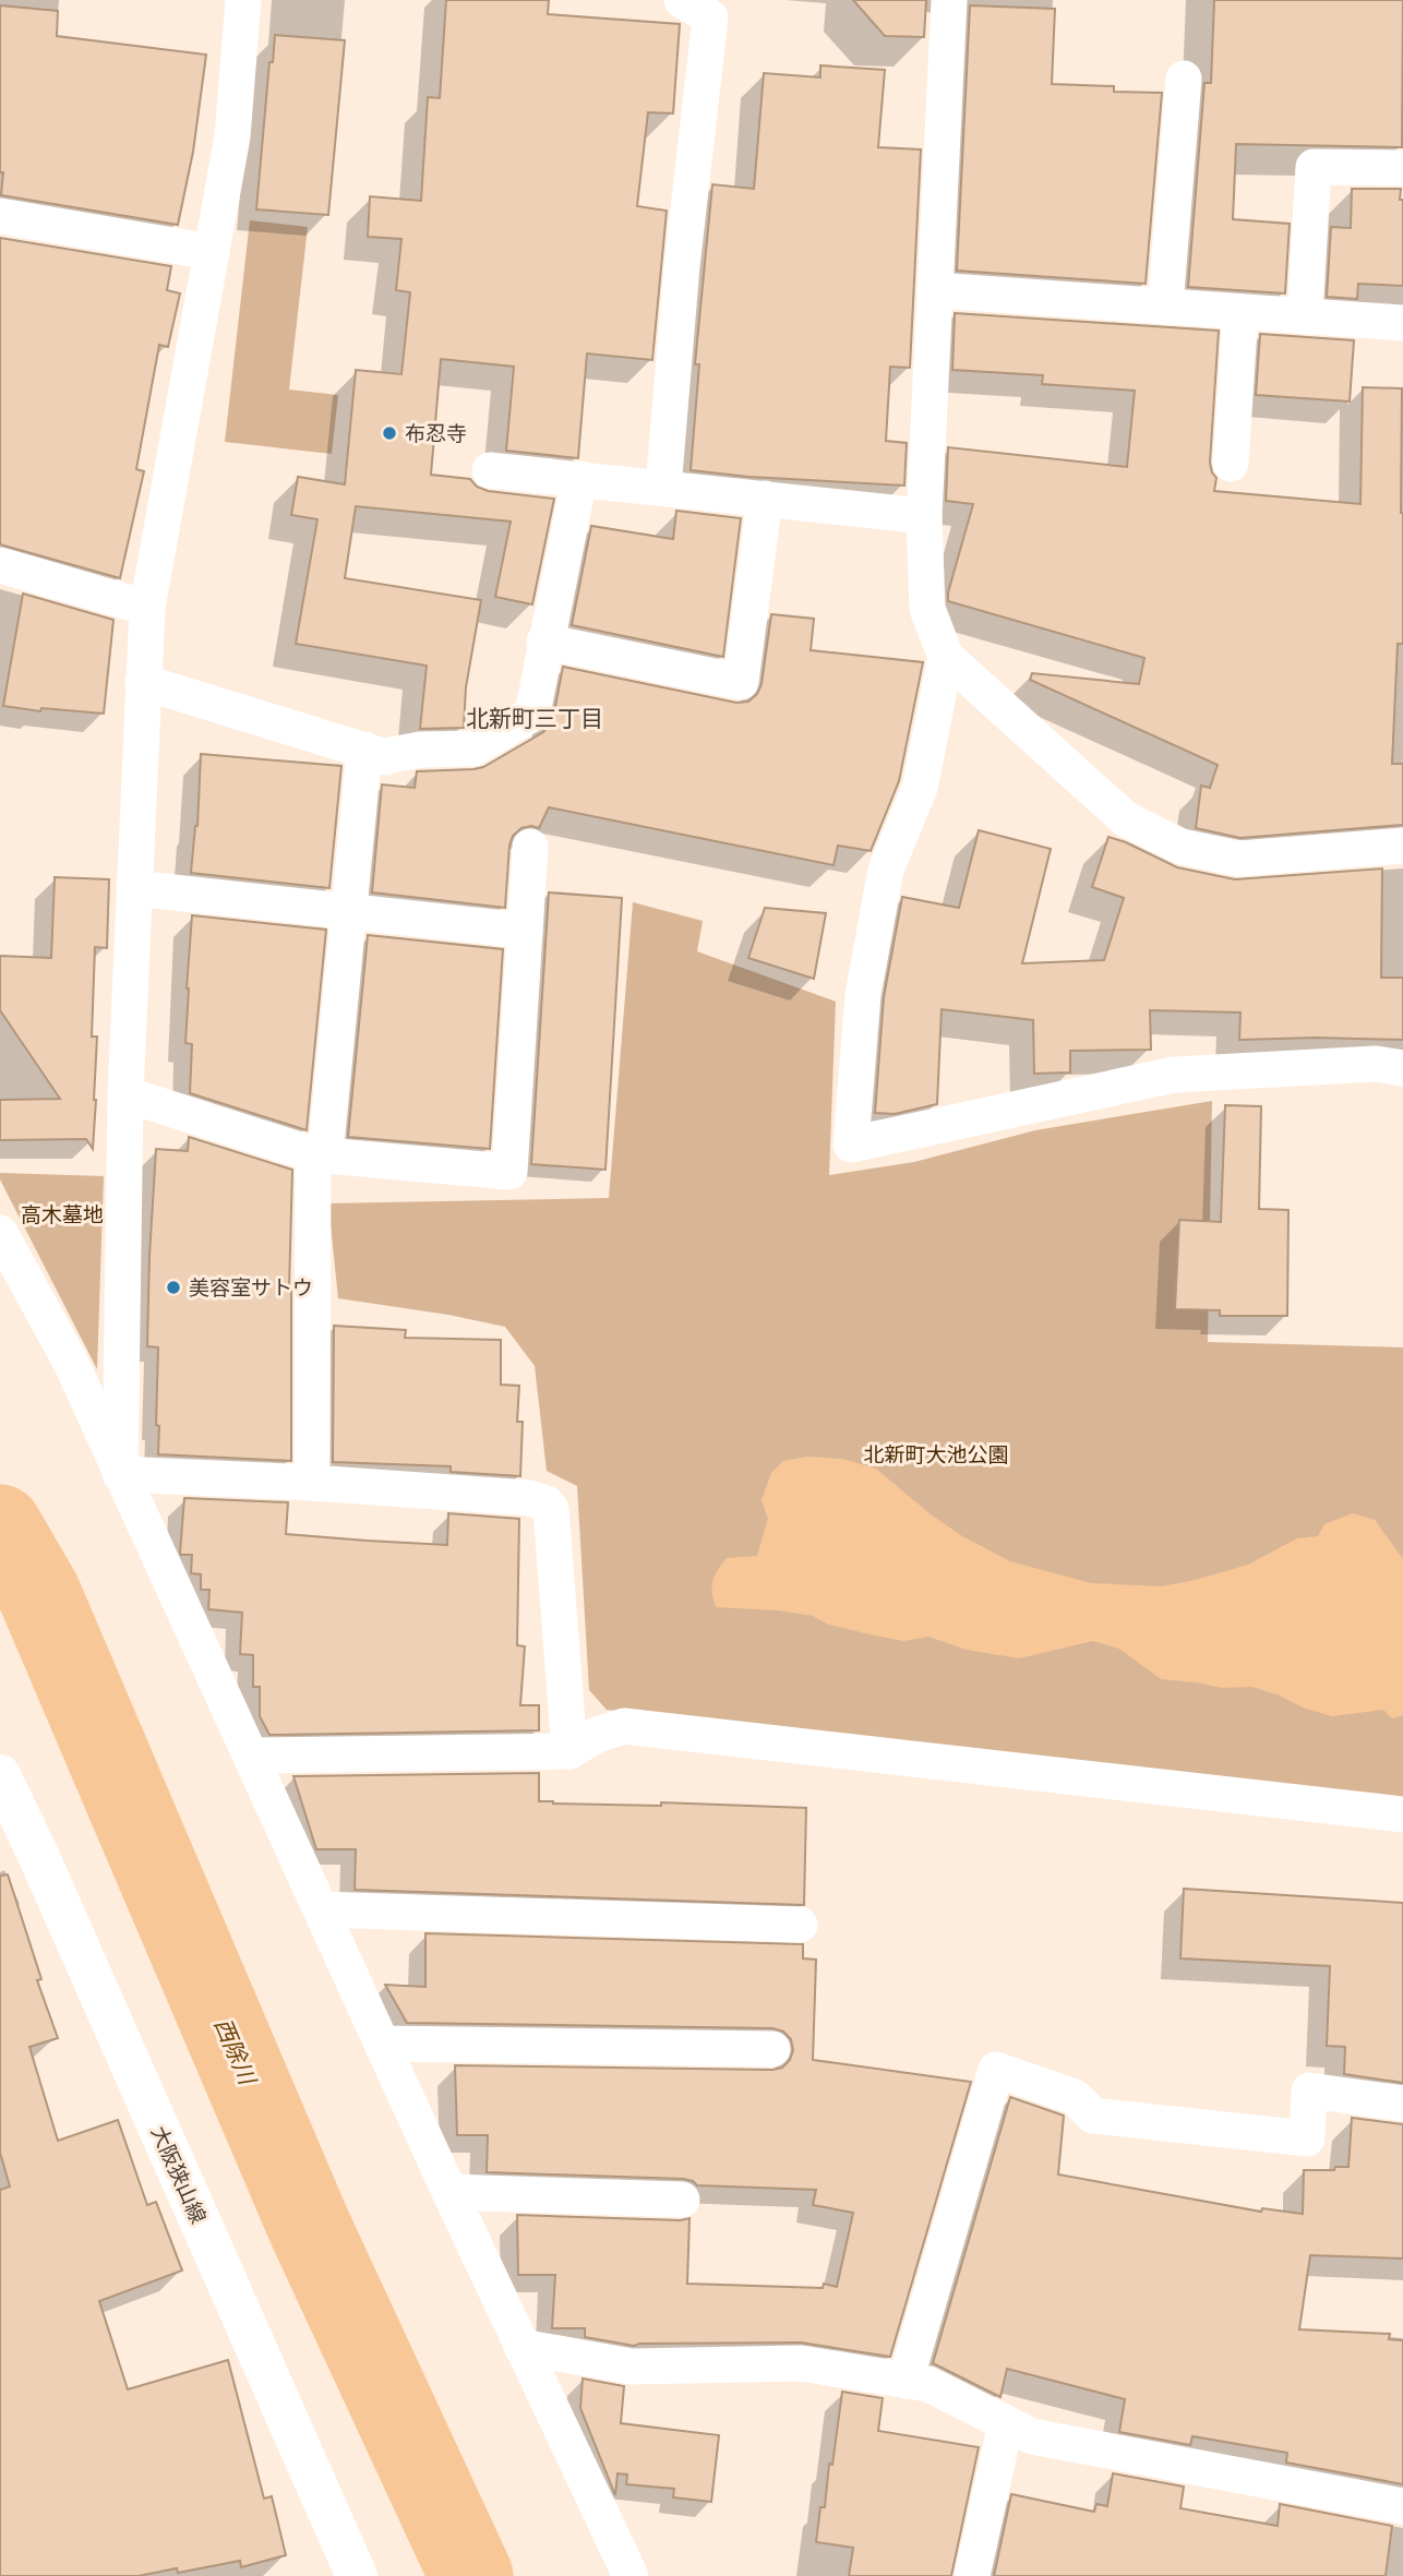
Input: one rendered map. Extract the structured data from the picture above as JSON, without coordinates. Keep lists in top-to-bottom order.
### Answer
{
  "streets": {
    "main road": ["大阪狭山線"]
  },
  "districts": ["北新町三丁目"],
  "water": ["西除川"],
  "parks": ["高木墓地", "北新町大池公園"],
  "places": ["布忍寺", "美容室サトウ"]
}
